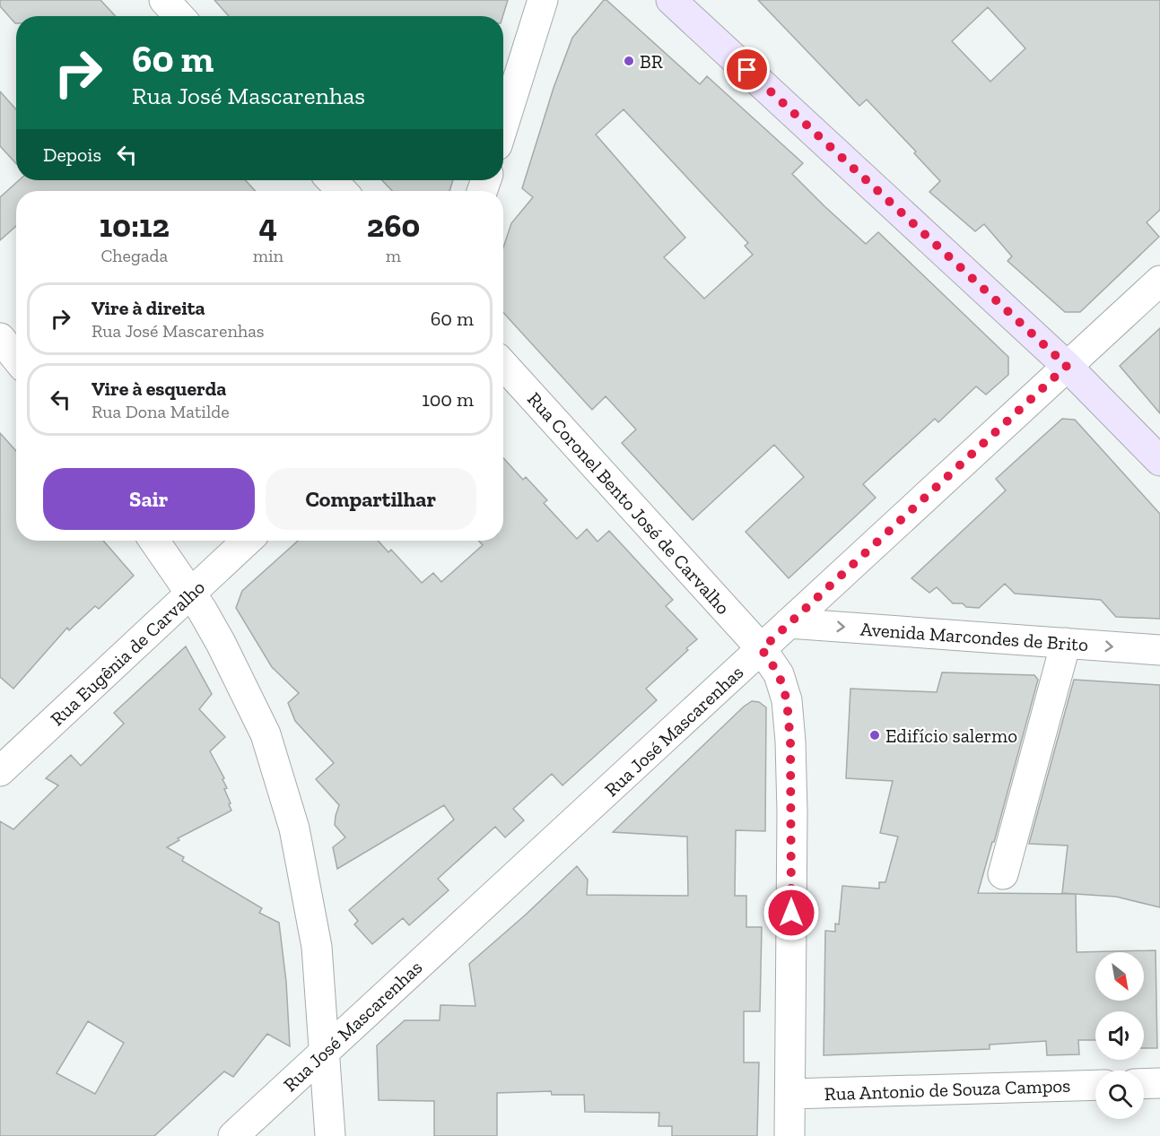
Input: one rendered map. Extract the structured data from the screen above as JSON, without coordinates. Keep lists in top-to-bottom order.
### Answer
{
  "streets": {
    "street": [
      "Rua Coronel Bento José de Carvalho",
      "Avenida Marcondes de Brito",
      "Rua Eugênia de Carvalho",
      "Rua José Mascarenhas",
      "Rua Antonio de Souza Campos"
    ]
  },
  "crossings": [
    ["Rua Coronel Bento José de Carvalho", "Rua José Mascarenhas"],
    ["Rua Coronel Bento José de Carvalho", "Rua Antonio de Souza Campos"],
    ["Avenida Marcondes de Brito", "Rua José Mascarenhas"]
  ],
  "one_way": ["Avenida Marcondes de Brito"],
  "places": ["BR", "Edifício salermo"],
  "north": "bottom right",
  "page": {
    "turn": ["60 m", "Rua José Mascarenhas"],
    "then": "Depois",
    "eta": [
      "10:12",
      "Chegada",
      "4",
      "min",
      "260",
      "m"
    ],
    "list": [
      {
        "name": "Vire à direita",
        "note": "Rua José Mascarenhas",
        "value": "60 m"
      },
      {
        "name": "Vire à esquerda",
        "note": "Rua Dona Matilde",
        "value": "100 m"
      }
    ],
    "buttons": ["Sair", "Compartilhar"]
  }
}
